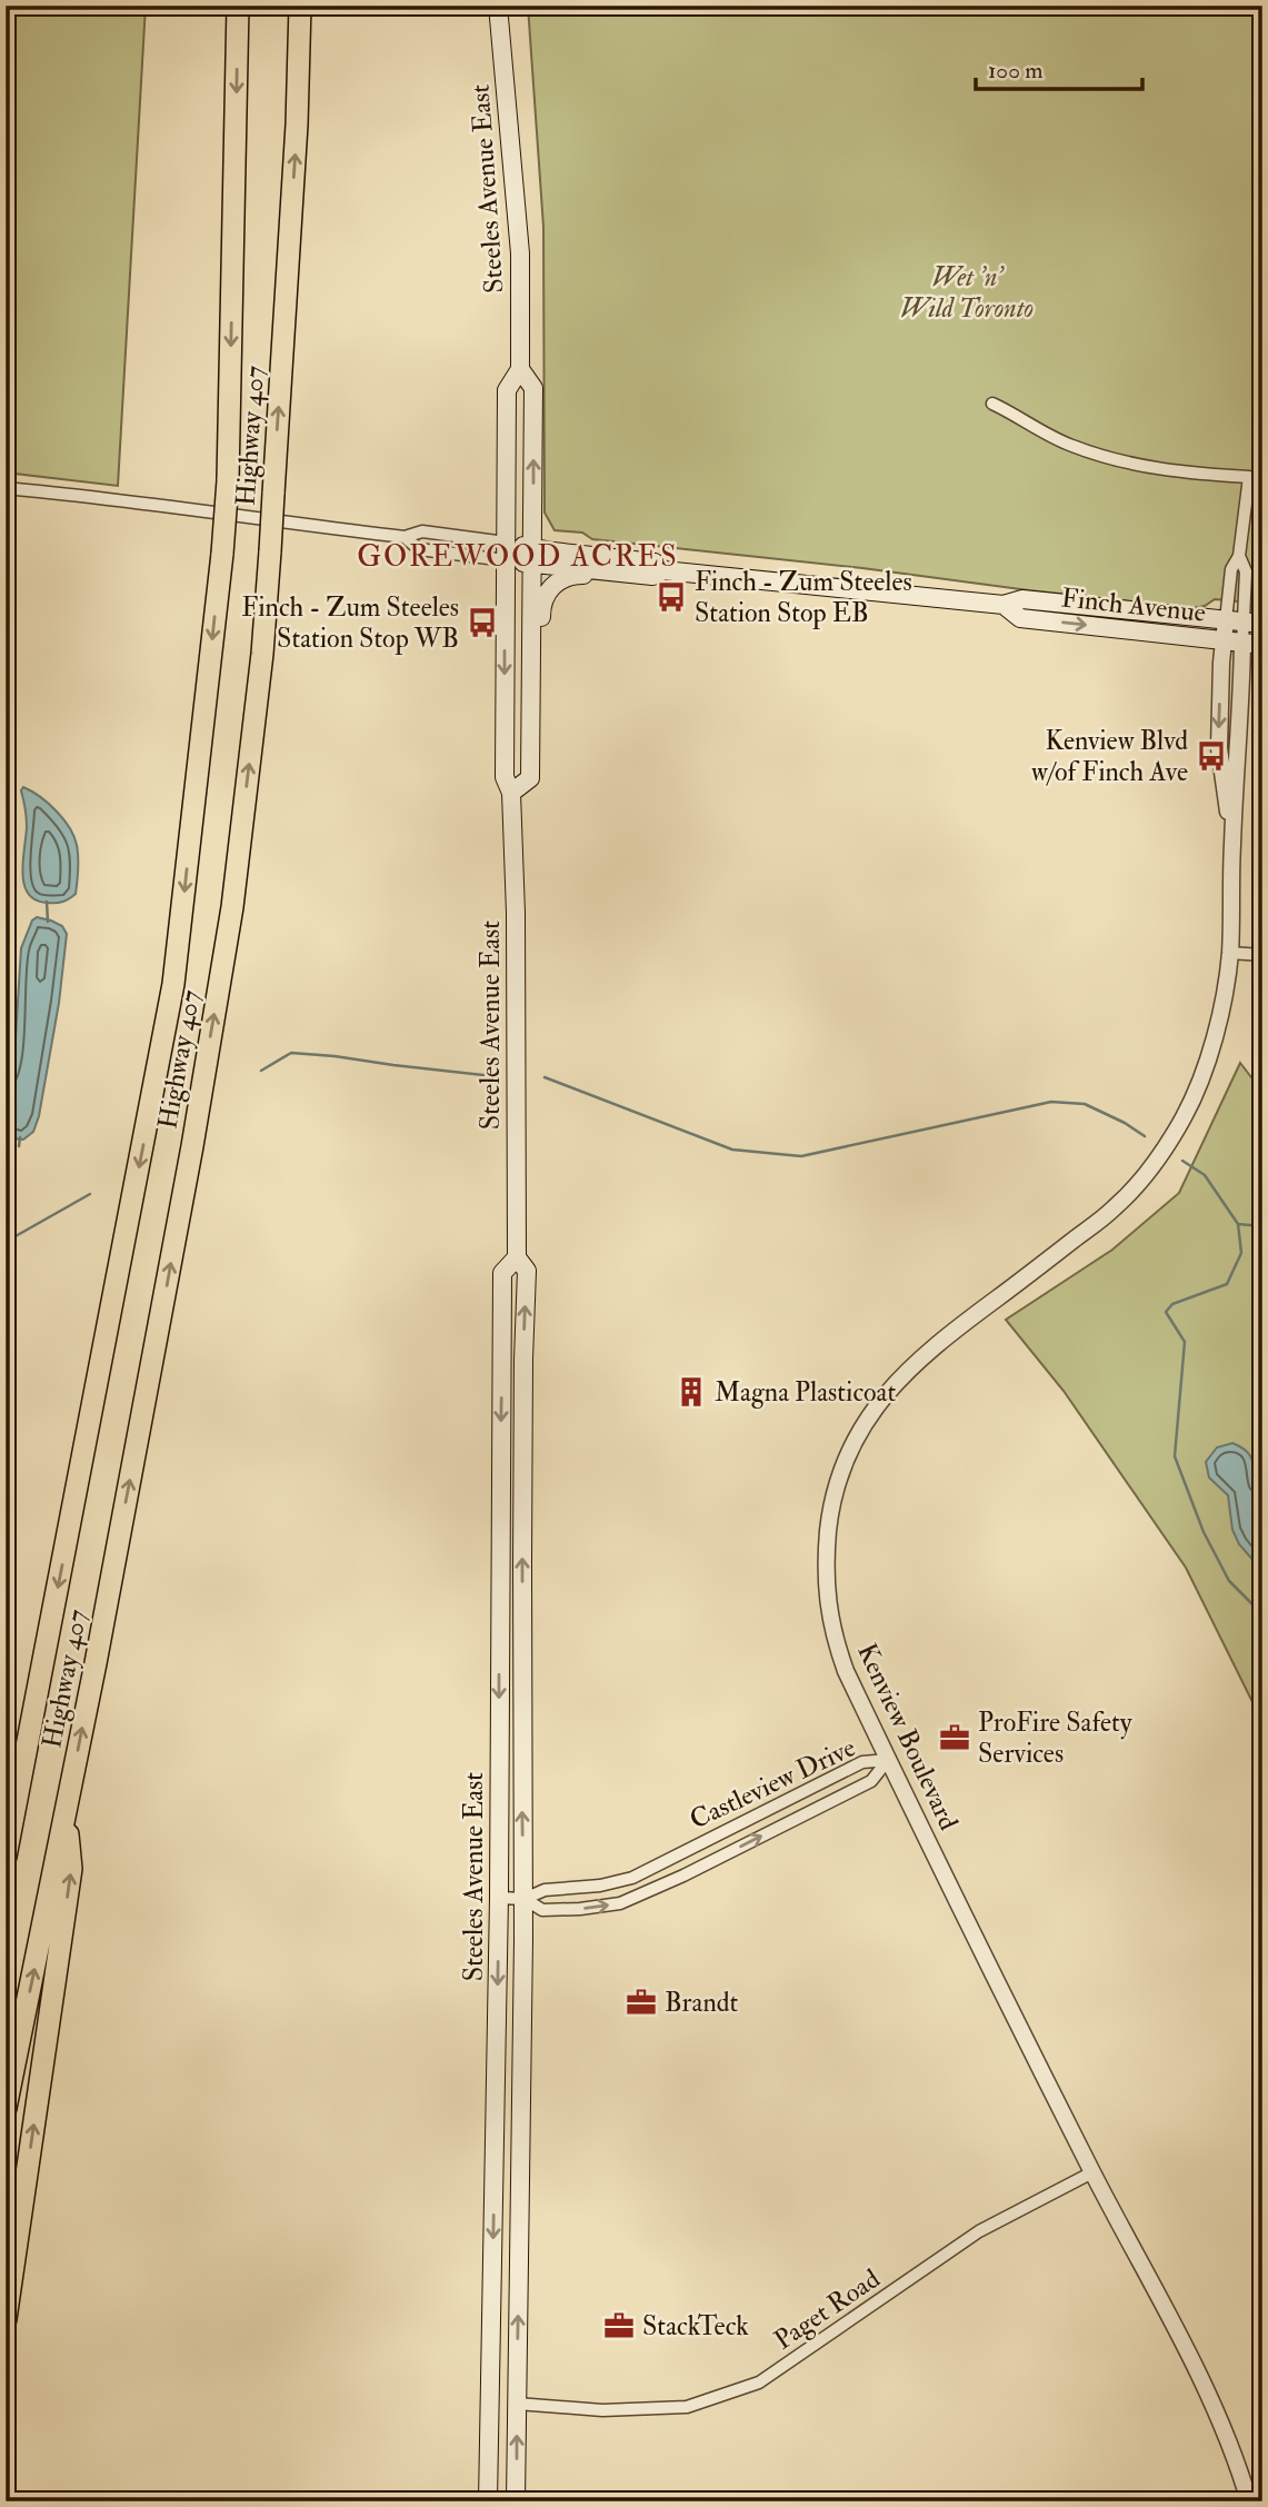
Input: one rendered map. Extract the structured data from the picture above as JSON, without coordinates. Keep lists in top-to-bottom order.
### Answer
{
  "streets": {
    "highway": ["Highway 407"],
    "main road": ["Steeles Avenue East", "Finch Avenue"],
    "street": ["Kenview Boulevard", "Castleview Drive", "Paget Road"]
  },
  "crossings": [
    ["Steeles Avenue East", "Finch Avenue"],
    ["Steeles Avenue East", "Castleview Drive"],
    ["Steeles Avenue East", "Paget Road"],
    ["Finch Avenue", "Kenview Boulevard"],
    ["Kenview Boulevard", "Castleview Drive"],
    ["Kenview Boulevard", "Paget Road"]
  ],
  "districts": ["GOREWOOD ACRES"],
  "parks": ["Wet 'n' Wild Toronto"],
  "places": {
    "bus stop": ["Finch - Zum Steeles Station Stop EB", "Finch - Zum Steeles Station Stop WB", "Kenview Blvd w/of Finch Ave"],
    "building": ["Magna Plasticoat"],
    "office": ["ProFire Safety Services", "Brandt", "StackTeck"]
  },
  "scale_bar": "100 m"
}
